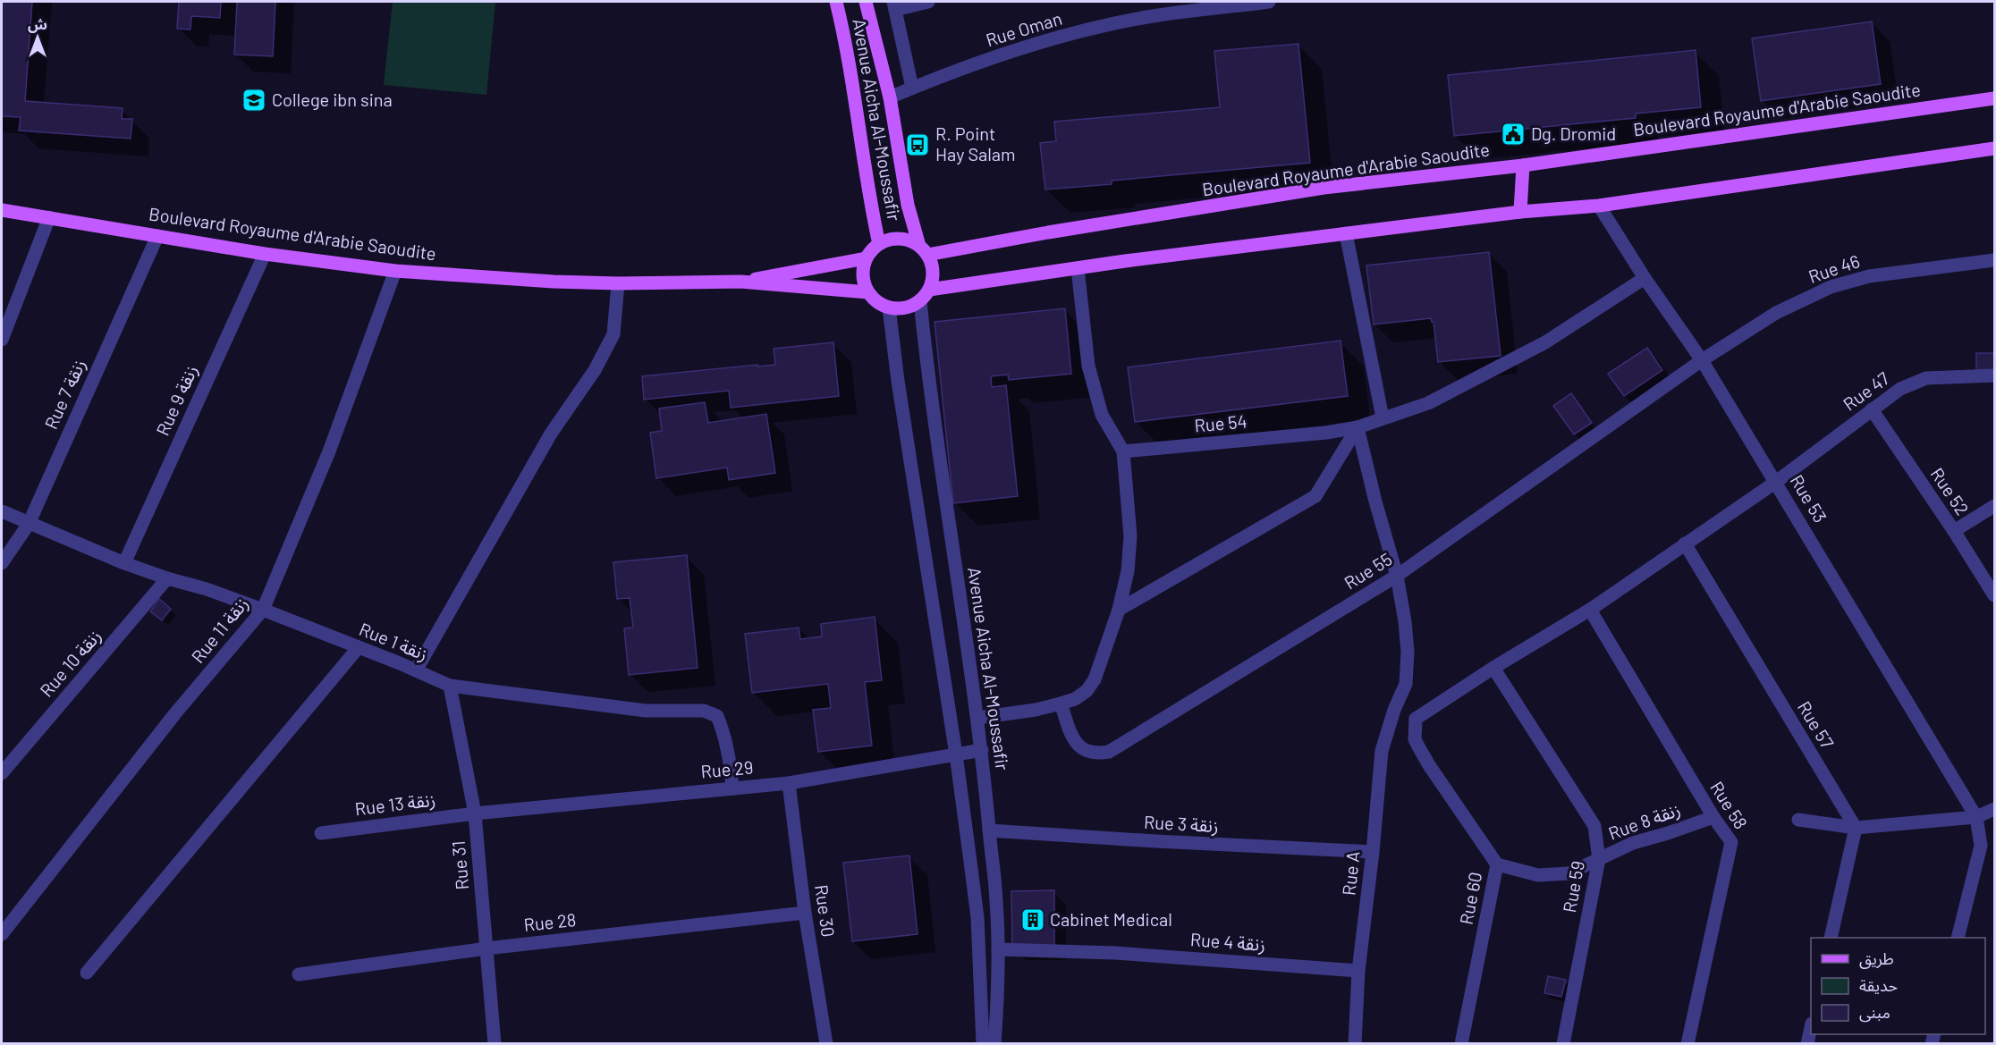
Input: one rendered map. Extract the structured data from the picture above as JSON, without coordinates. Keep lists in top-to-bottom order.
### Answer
{
  "streets": {
    "main road": ["Boulevard Royaume d'Arabie Saoudite", "Avenue Aicha Al-Moussafir"],
    "street": [
      "Rue Oman",
      "Rue 46",
      "Rue 47",
      "Rue 7 زنقة",
      "Rue 9 زنقة",
      "Rue 54",
      "Rue 52",
      "Rue 53",
      "Rue 55",
      "Rue 11 زنقة",
      "Rue 1 زنقة",
      "Rue 10 زنقة",
      "Rue 57",
      "Rue 29",
      "Rue 13 زنقة",
      "Rue 58",
      "Rue 8 زنقة",
      "Rue 3 زنقة",
      "Rue 31",
      "Rue A",
      "Rue 59",
      "Rue 60",
      "Rue 30",
      "Rue 28",
      "Rue 4 زنقة"
    ]
  },
  "crossings": [
    ["Rue Oman", "Avenue Aicha Al-Moussafir"],
    ["Boulevard Royaume d'Arabie Saoudite", "Avenue Aicha Al-Moussafir"],
    ["Boulevard Royaume d'Arabie Saoudite", "Rue 7 زنقة"],
    ["Boulevard Royaume d'Arabie Saoudite", "Rue 9 زنقة"],
    ["Boulevard Royaume d'Arabie Saoudite", "Rue 11 زنقة"],
    ["Avenue Aicha Al-Moussafir", "Rue 29"],
    ["Avenue Aicha Al-Moussafir", "Rue 3 زنقة"],
    ["Avenue Aicha Al-Moussafir", "Rue 4 زنقة"],
    ["Rue 46", "Rue 53"],
    ["Rue 46", "Rue 55"],
    ["Rue 47", "Rue 52"],
    ["Rue 47", "Rue 53"],
    ["Rue 47", "Rue 57"],
    ["Rue 47", "Rue 58"],
    ["Rue 47", "Rue 59"],
    ["Rue 47", "Rue 60"],
    ["Rue 7 زنقة", "Rue 1 زنقة"],
    ["Rue 9 زنقة", "Rue 1 زنقة"],
    ["Rue 54", "Rue 53"],
    ["Rue 54", "Rue A"],
    ["Rue 53", "Rue 55"],
    ["Rue 55", "Rue A"],
    ["Rue 11 زنقة", "Rue 1 زنقة"],
    ["Rue 1 زنقة", "Rue 10 زنقة"],
    ["Rue 1 زنقة", "Rue 29"],
    ["Rue 1 زنقة", "Rue 31"],
    ["Rue 29", "Rue 13 زنقة"],
    ["Rue 29", "Rue 31"],
    ["Rue 29", "Rue 30"],
    ["Rue 13 زنقة", "Rue 31"],
    ["Rue 58", "Rue 8 زنقة"],
    ["Rue 8 زنقة", "Rue 59"],
    ["Rue 8 زنقة", "Rue 60"],
    ["Rue 3 زنقة", "Rue A"],
    ["Rue 31", "Rue 28"],
    ["Rue A", "Rue 4 زنقة"],
    ["Rue 30", "Rue 28"]
  ],
  "places": {
    "school or university": ["College ibn sina"],
    "public building": ["Dg. Dromid"],
    "bus stop": ["R. Point Hay Salam"],
    "building": ["Cabinet Medical"]
  },
  "legend": ["طريق", "حديقة", "مبنى"],
  "north": "top"
}
